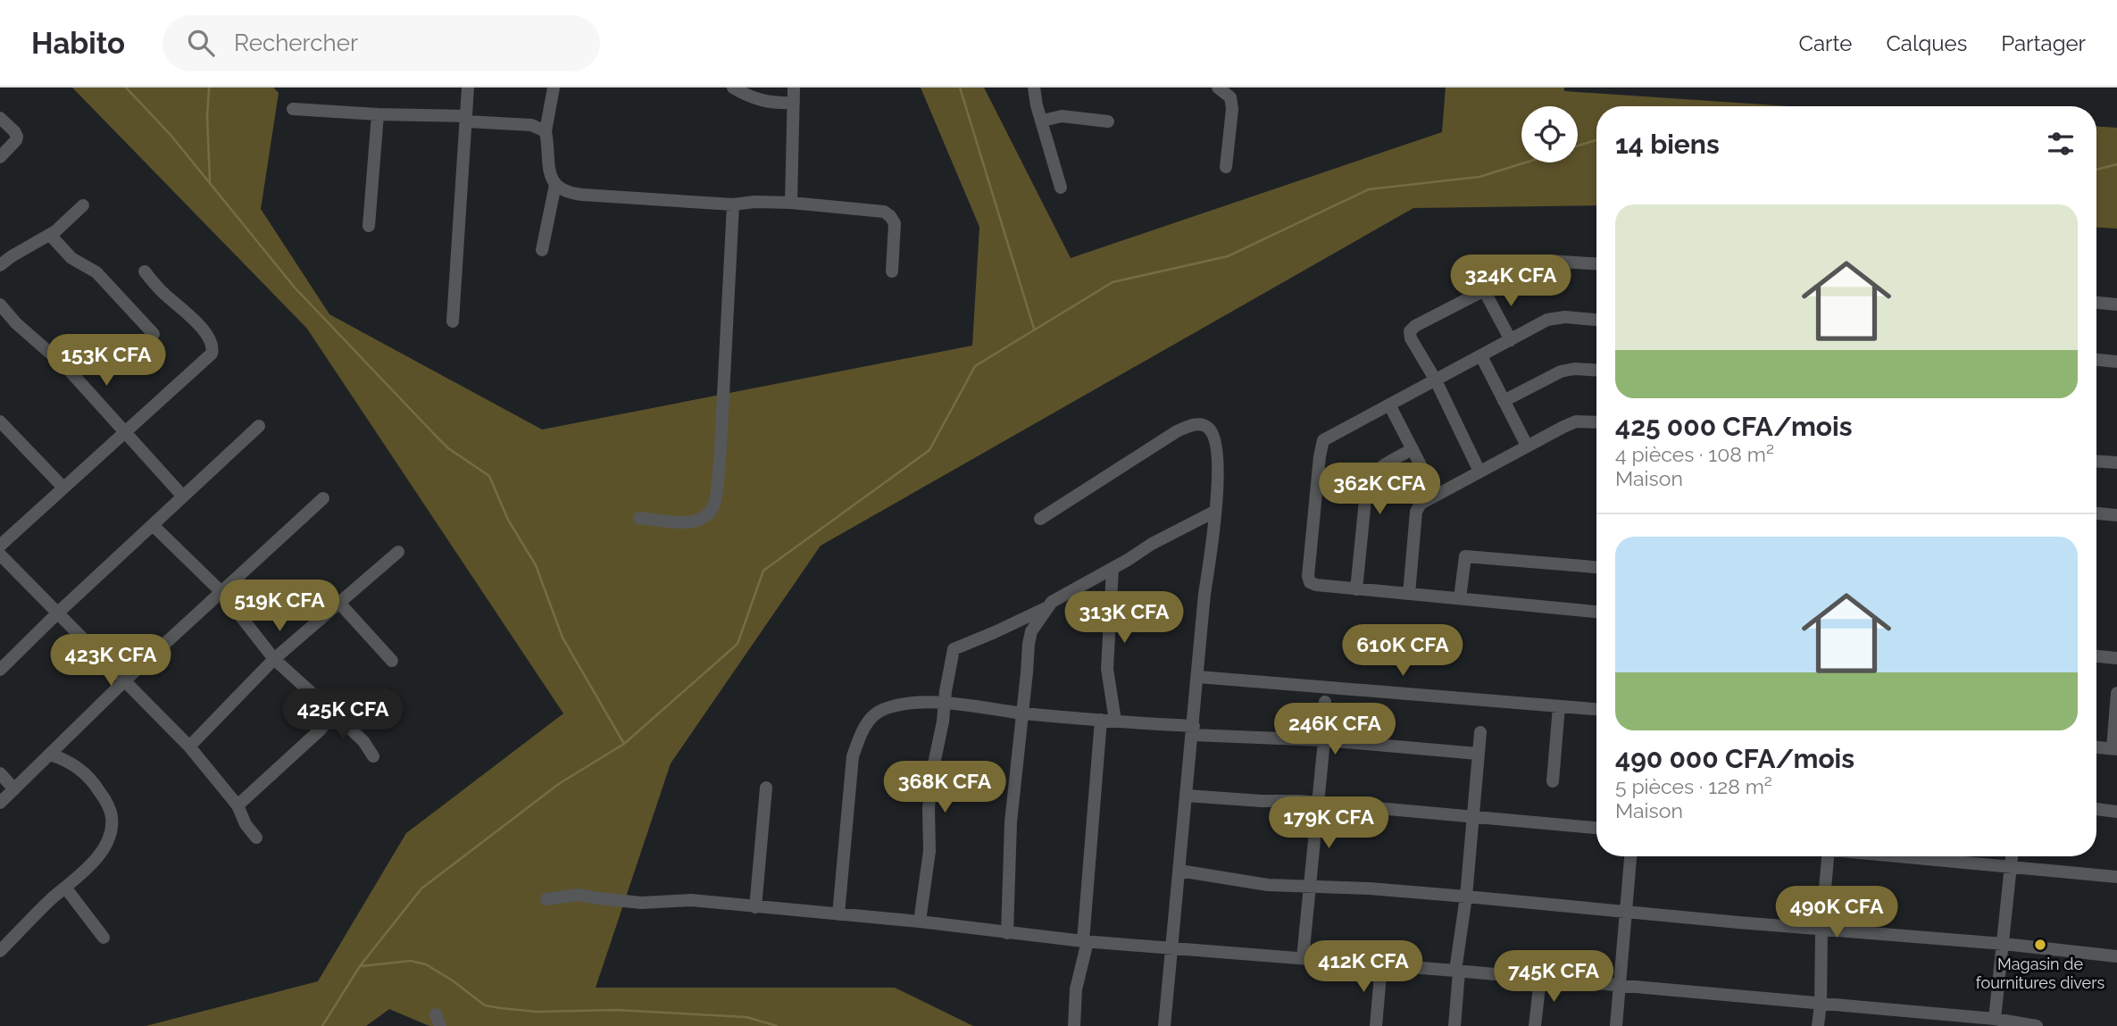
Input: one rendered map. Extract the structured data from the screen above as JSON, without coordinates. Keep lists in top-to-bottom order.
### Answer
{
  "places": ["Magasin de fournitures divers"],
  "page": {
    "header": "Habito",
    "search": "Rechercher",
    "nav": ["Carte", "Calques", "Partager"],
    "heading": "14 biens",
    "list": [
      {
        "name": "425 000 CFA/mois",
        "note": "4 pièces · 108 m² · Maison"
      },
      {
        "name": "490 000 CFA/mois",
        "note": "5 pièces · 128 m² · Maison"
      }
    ],
    "price": [
      "324K CFA",
      "153K CFA",
      "362K CFA",
      "519K CFA",
      "313K CFA",
      "610K CFA",
      "423K CFA",
      "425K CFA",
      "246K CFA",
      "368K CFA",
      "179K CFA",
      "490K CFA",
      "412K CFA",
      "745K CFA"
    ]
  }
}
